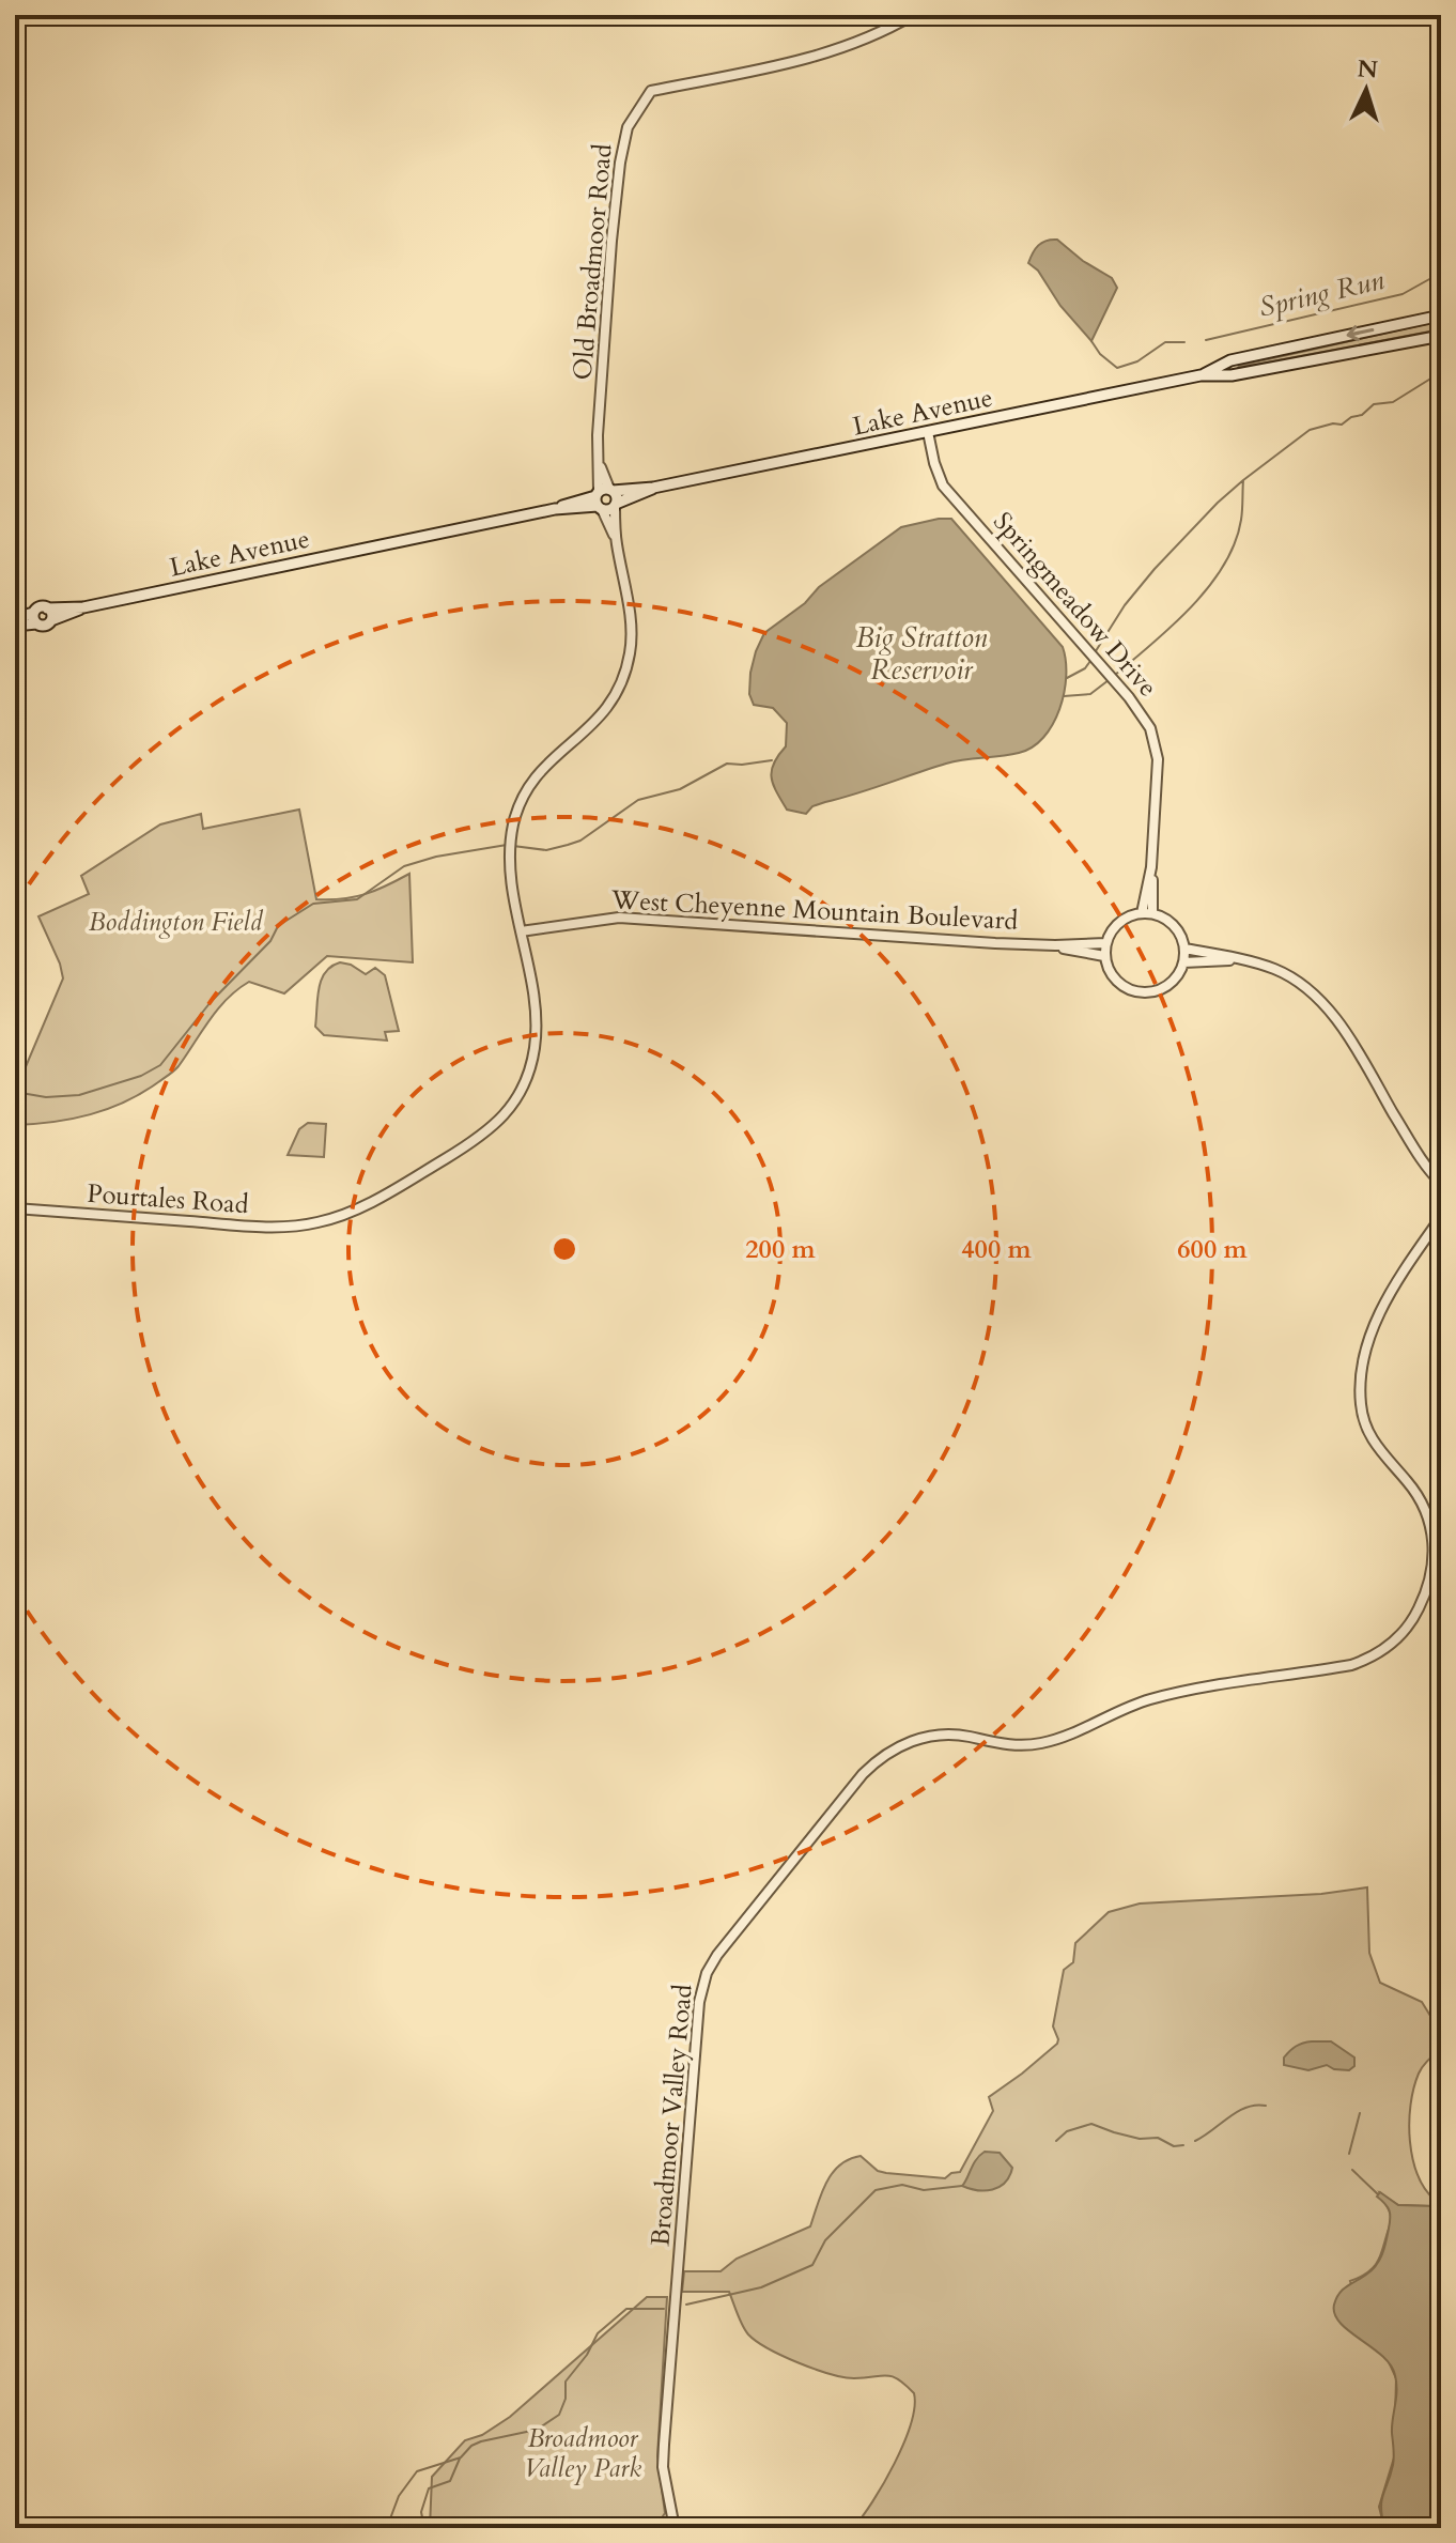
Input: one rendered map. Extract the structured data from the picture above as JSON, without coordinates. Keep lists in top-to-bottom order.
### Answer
{
  "streets": {
    "main road": ["Lake Avenue"],
    "street": [
      "Old Broadmoor Road",
      "Springmeadow Drive",
      "West Cheyenne Mountain Boulevard",
      "Pourtales Road",
      "Broadmoor Valley Road"
    ]
  },
  "crossings": [
    ["Old Broadmoor Road", "Lake Avenue"],
    ["Old Broadmoor Road", "West Cheyenne Mountain Boulevard"],
    ["Old Broadmoor Road", "Pourtales Road"],
    ["Lake Avenue", "Springmeadow Drive"],
    ["Springmeadow Drive", "West Cheyenne Mountain Boulevard"],
    ["West Cheyenne Mountain Boulevard", "Pourtales Road"]
  ],
  "water": ["Spring Run", "Big Stratton Reservoir"],
  "parks": ["Boddington Field", "Broadmoor Valley Park"],
  "north": "top",
  "rings": ["200 m", "400 m", "600 m"]
}
